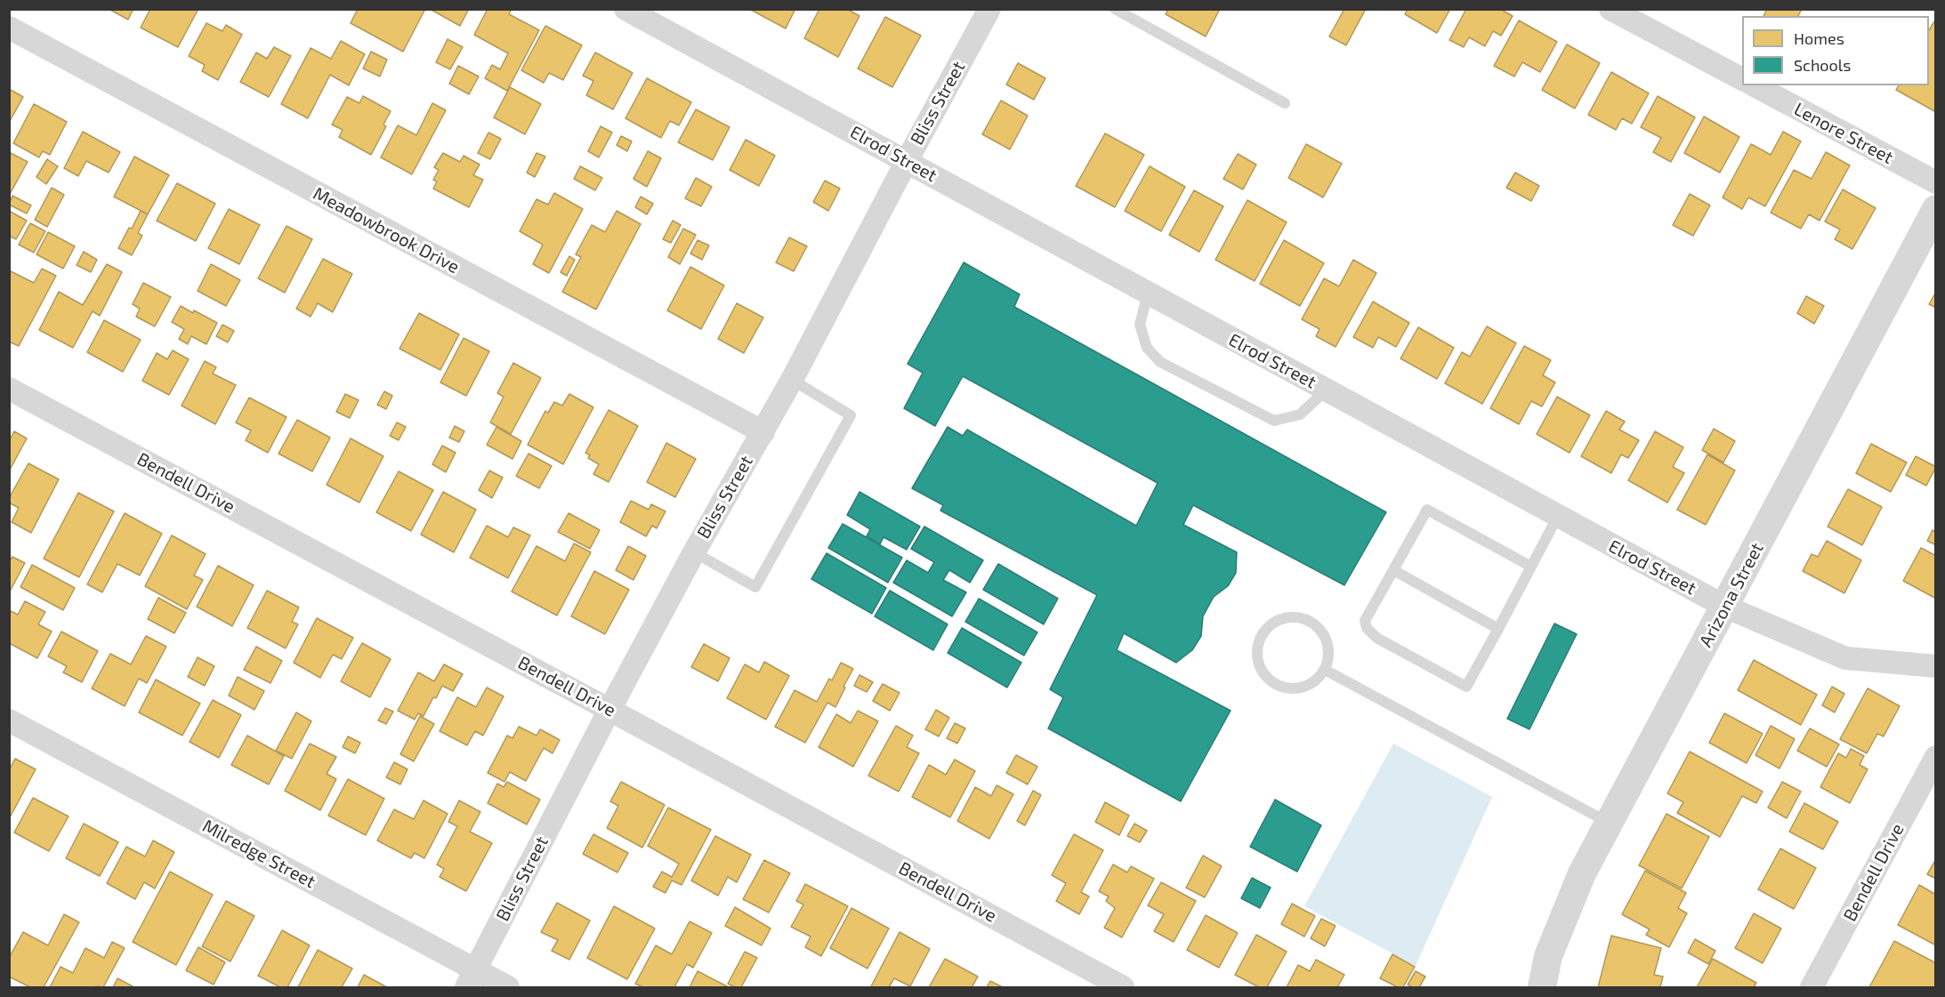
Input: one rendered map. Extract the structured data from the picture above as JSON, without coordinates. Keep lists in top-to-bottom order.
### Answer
{
  "streets": {
    "street": [
      "Bliss Street",
      "Lenore Street",
      "Elrod Street",
      "Meadowbrook Drive",
      "Bendell Drive",
      "Arizona Street",
      "Milredge Street"
    ]
  },
  "crossings": [
    ["Bliss Street", "Elrod Street"],
    ["Bliss Street", "Meadowbrook Drive"],
    ["Bliss Street", "Bendell Drive"],
    ["Bliss Street", "Milredge Street"],
    ["Elrod Street", "Arizona Street"]
  ],
  "legend": ["Homes", "Schools"]
}
